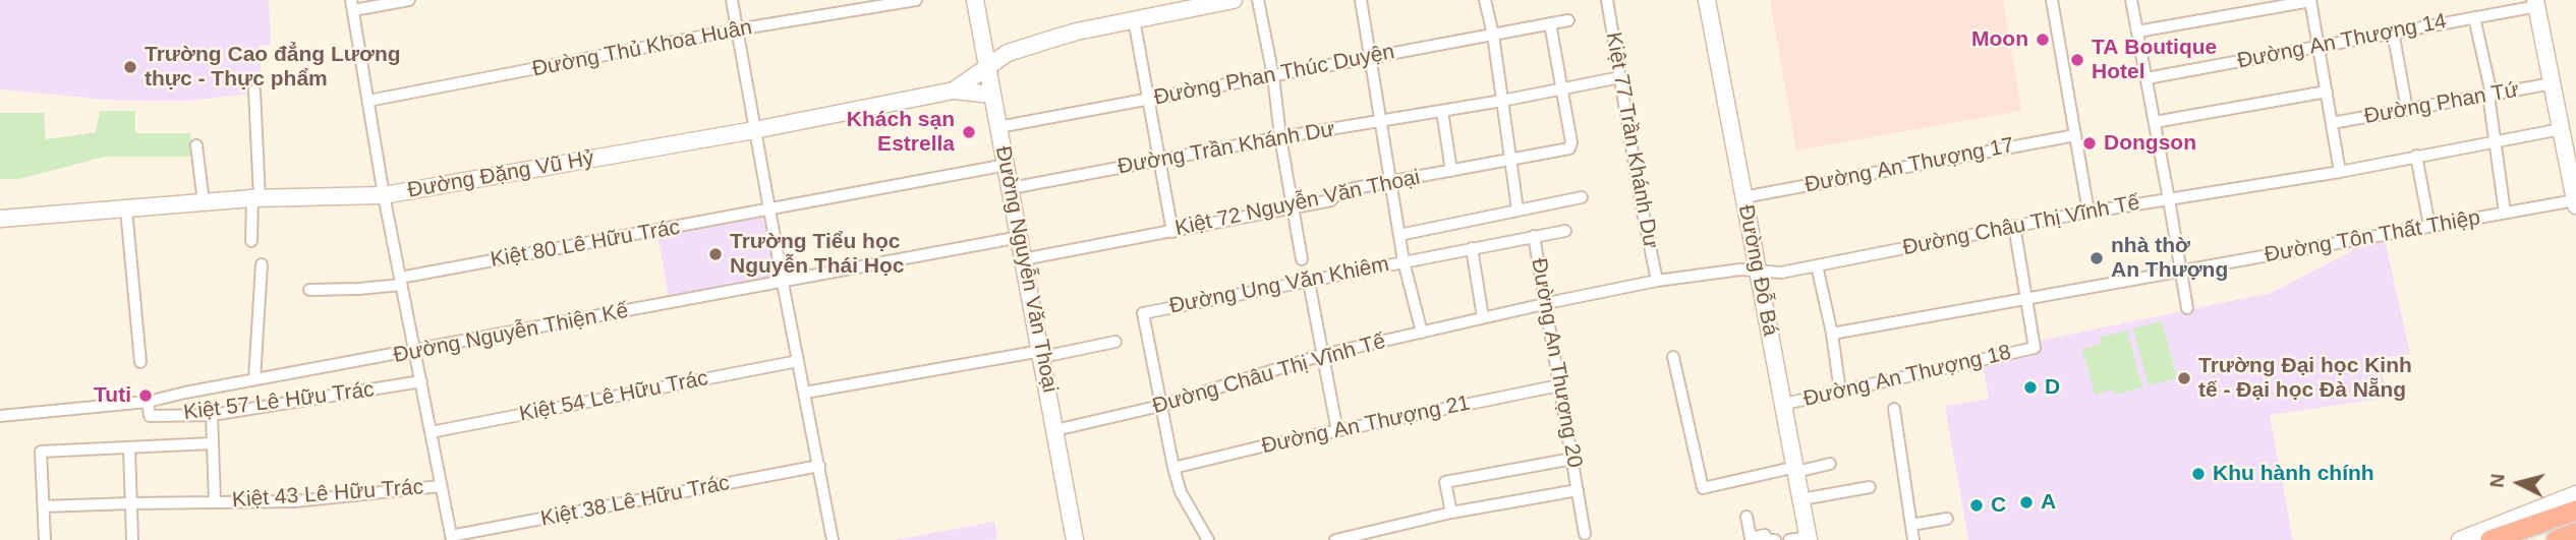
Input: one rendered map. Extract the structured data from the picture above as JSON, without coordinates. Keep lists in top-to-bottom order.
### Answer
{
  "streets": {
    "street": [
      "Đường An Thượng 14",
      "Đường Thủ Khoa Huân",
      "Đường Phan Thúc Duyện",
      "Đường Phan Tứ",
      "Kiệt 77 Trần Khánh Dư",
      "Đường Trần Khánh Dư",
      "Đường An Thượng 17",
      "Đường Đặng Vũ Hỷ",
      "Kiệt 72 Nguyễn Văn Thoại",
      "Đường Châu Thị Vĩnh Tế",
      "Đường Tôn Thất Thiệp",
      "Kiệt 80 Lê Hữu Trác",
      "Đường Nguyễn Văn Thoại",
      "Đường Đỗ Bá",
      "Đường Ung Văn Khiêm",
      "Đường Nguyễn Thiện Kế",
      "Đường An Thượng 20",
      "Đường An Thượng 18",
      "Kiệt 54 Lê Hữu Trác",
      "Kiệt 57 Lê Hữu Trác",
      "Đường An Thượng 21",
      "Kiệt 43 Lê Hữu Trác",
      "Kiệt 38 Lê Hữu Trác"
    ]
  },
  "crossings": [
    ["Đường Phan Thúc Duyện", "Đường Nguyễn Văn Thoại"],
    ["Kiệt 77 Trần Khánh Dư", "Đường Trần Khánh Dư"],
    ["Kiệt 77 Trần Khánh Dư", "Đường Châu Thị Vĩnh Tế"],
    ["Đường Trần Khánh Dư", "Kiệt 72 Nguyễn Văn Thoại"],
    ["Đường Trần Khánh Dư", "Đường Nguyễn Văn Thoại"],
    ["Đường An Thượng 17", "Đường Đỗ Bá"],
    ["Đường Đặng Vũ Hỷ", "Đường Nguyễn Văn Thoại"],
    ["Kiệt 72 Nguyễn Văn Thoại", "Đường Nguyễn Văn Thoại"],
    ["Đường Châu Thị Vĩnh Tế", "Đường Nguyễn Văn Thoại"],
    ["Đường Châu Thị Vĩnh Tế", "Đường Đỗ Bá"],
    ["Đường Châu Thị Vĩnh Tế", "Đường Ung Văn Khiêm"],
    ["Đường Châu Thị Vĩnh Tế", "Đường An Thượng 20"],
    ["Đường Châu Thị Vĩnh Tế", "Đường An Thượng 18"],
    ["Đường Tôn Thất Thiệp", "Đường An Thượng 18"],
    ["Kiệt 80 Lê Hữu Trác", "Đường Nguyễn Văn Thoại"],
    ["Đường Nguyễn Văn Thoại", "Đường Nguyễn Thiện Kế"],
    ["Đường Đỗ Bá", "Đường An Thượng 18"],
    ["Đường Ung Văn Khiêm", "Đường An Thượng 20"],
    ["Đường Ung Văn Khiêm", "Đường An Thượng 21"],
    ["Đường Nguyễn Thiện Kế", "Kiệt 57 Lê Hữu Trác"],
    ["Đường An Thượng 20", "Đường An Thượng 21"],
    ["Kiệt 57 Lê Hữu Trác", "Kiệt 43 Lê Hữu Trác"]
  ],
  "places": [
    "Moon",
    "TA Boutique Hotel",
    "Trường Cao đẳng Lương thực - Thực phẩm",
    "Khách sạn Estrella",
    "Dongson",
    "Trường Tiểu học Nguyễn Thái Học",
    "nhà thờ An Thượng",
    "Trường Đại học Kinh tế - Đại học Đà Nẵng",
    "D",
    "Tuti",
    "Khu hành chính",
    "A",
    "C"
  ],
  "north": "left"
}
